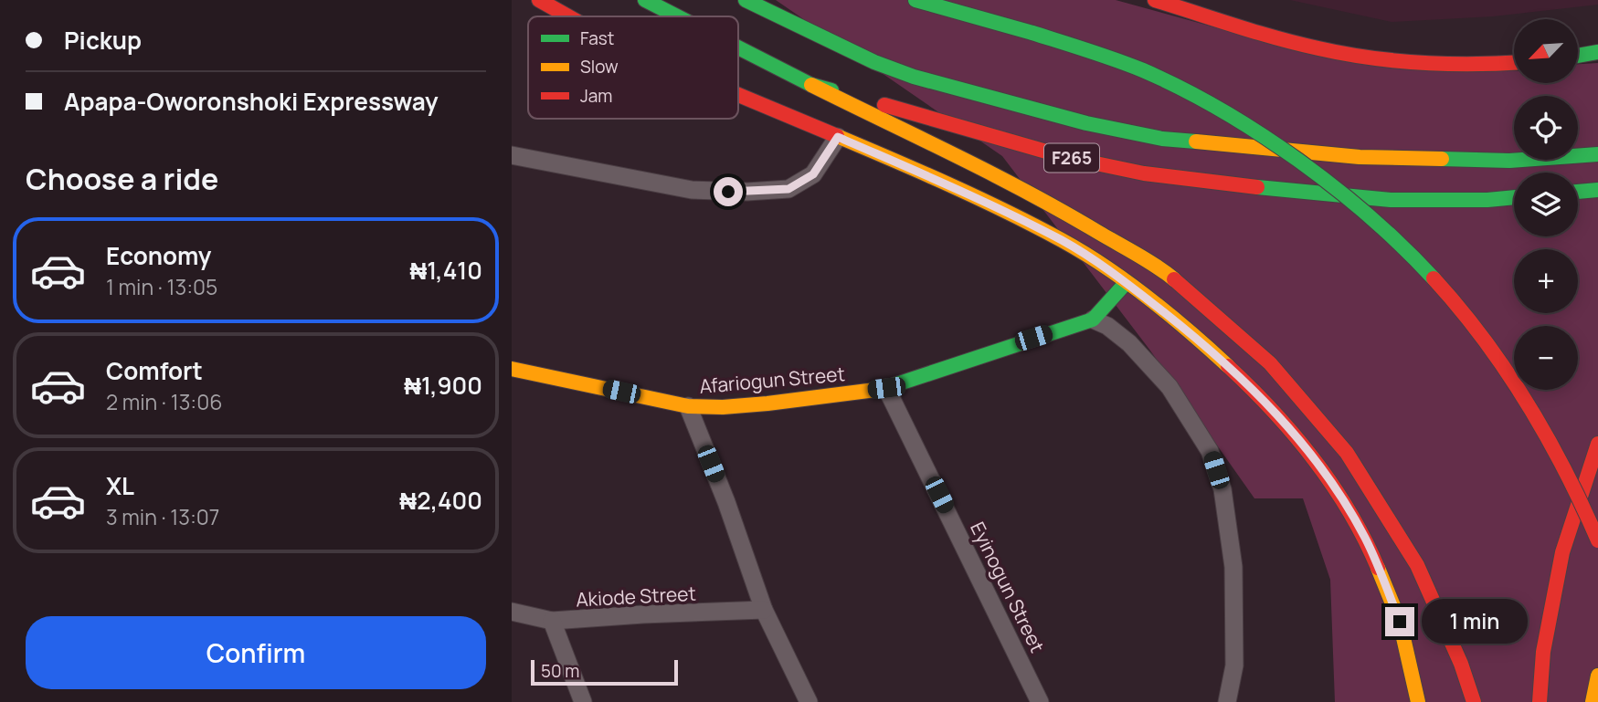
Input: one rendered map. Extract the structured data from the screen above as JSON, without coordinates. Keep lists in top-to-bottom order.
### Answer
{
  "streets": {
    "main road": ["F265", "Afariogun Street"],
    "street": ["Eyinogun Street", "Akiode Street"]
  },
  "crossings": [
    ["Afariogun Street", "Eyinogun Street"]
  ],
  "legend": ["Fast", "Slow", "Jam"],
  "scale_bar": "50 m",
  "north": "bottom left",
  "page": {
    "banner": ["Pickup", "Apapa-Oworonshoki Expressway"],
    "map_buttons": ["+", "−"],
    "heading": "Choose a ride",
    "list": [
      {
        "name": "Economy",
        "note": "1 min · 13:05",
        "value": "₦1,410"
      },
      {
        "name": "Comfort",
        "note": "2 min · 13:06",
        "value": "₦1,900"
      },
      {
        "name": "XL",
        "note": "3 min · 13:07",
        "value": "₦2,400"
      }
    ],
    "bubble": "1 min",
    "buttons": "Confirm",
    "scale": "50 m"
  }
}
